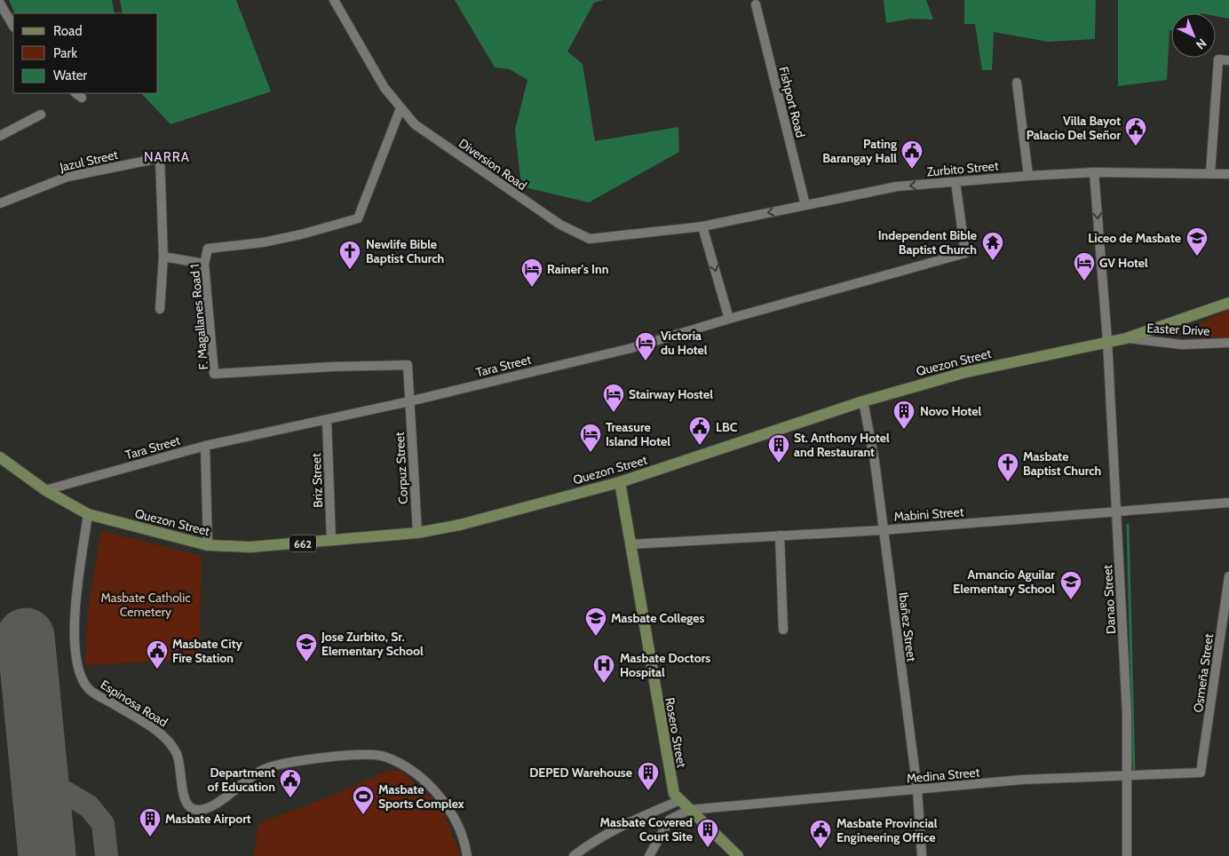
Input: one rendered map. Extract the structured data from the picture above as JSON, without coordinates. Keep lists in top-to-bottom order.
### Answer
{
  "streets": {
    "main road": ["Quezon Street", "662", "Rosero Street"],
    "street": [
      "Fishport Road",
      "Jazul Street",
      "Diversion Road",
      "Zurbito Street",
      "F. Magallanes Road 1",
      "Easter Drive",
      "Tara Street",
      "Corpuz Street",
      "Briz Street",
      "Mabini Street",
      "Danao Street",
      "Ibañez Street",
      "Osmeña Street",
      "Espinosa Road",
      "Medina Street"
    ]
  },
  "crossings": [
    ["Fishport Road", "Zurbito Street"],
    ["Diversion Road", "Zurbito Street"],
    ["Diversion Road", "F. Magallanes Road 1"],
    ["Zurbito Street", "Tara Street"],
    ["Zurbito Street", "Danao Street"],
    ["F. Magallanes Road 1", "Tara Street"],
    ["F. Magallanes Road 1", "Corpuz Street"],
    ["Easter Drive", "Quezon Street"],
    ["Quezon Street", "Tara Street"],
    ["Quezon Street", "Corpuz Street"],
    ["Quezon Street", "Briz Street"],
    ["Quezon Street", "Danao Street"],
    ["Quezon Street", "Ibañez Street"],
    ["Quezon Street", "Espinosa Road"],
    ["Quezon Street", "Rosero Street"],
    ["Tara Street", "Corpuz Street"],
    ["Tara Street", "Briz Street"],
    ["Mabini Street", "Danao Street"],
    ["Mabini Street", "Ibañez Street"],
    ["Mabini Street", "Rosero Street"],
    ["Danao Street", "Medina Street"],
    ["Ibañez Street", "Medina Street"],
    ["Osmeña Street", "Medina Street"],
    ["Rosero Street", "Medina Street"]
  ],
  "one_way": ["Zurbito Street"],
  "districts": ["NARRA"],
  "parks": ["Masbate Catholic Cemetery"],
  "places": {
    "public building": [
      "Villa Bayot Palacio Del Señor",
      "Pating Barangay Hall",
      "LBC",
      "Masbate City Fire Station",
      "Department of Education",
      "Masbate Provincial Engineering Office"
    ],
    "school or university": [
      "Liceo de Masbate",
      "Amancio Aguilar Elementary School",
      "Masbate Colleges",
      "Jose Zurbito, Sr. Elementary School"
    ],
    "temple": ["Independent Bible Baptist Church"],
    "church": ["Newlife Bible Baptist Church", "Masbate Baptist Church"],
    "hotel": [
      "GV Hotel",
      "Rainer's Inn",
      "Victoria du Hotel",
      "Stairway Hostel",
      "Treasure Island Hotel"
    ],
    "building": [
      "Novo Hotel",
      "St. Anthony Hotel and Restaurant",
      "DEPED Warehouse",
      "Masbate Airport",
      "Masbate Covered Court Site"
    ],
    "hospital": ["Masbate Doctors Hospital"],
    "sports": ["Masbate Sports Complex"]
  },
  "legend": ["Road", "Park", "Water"],
  "north": "bottom right"
}
